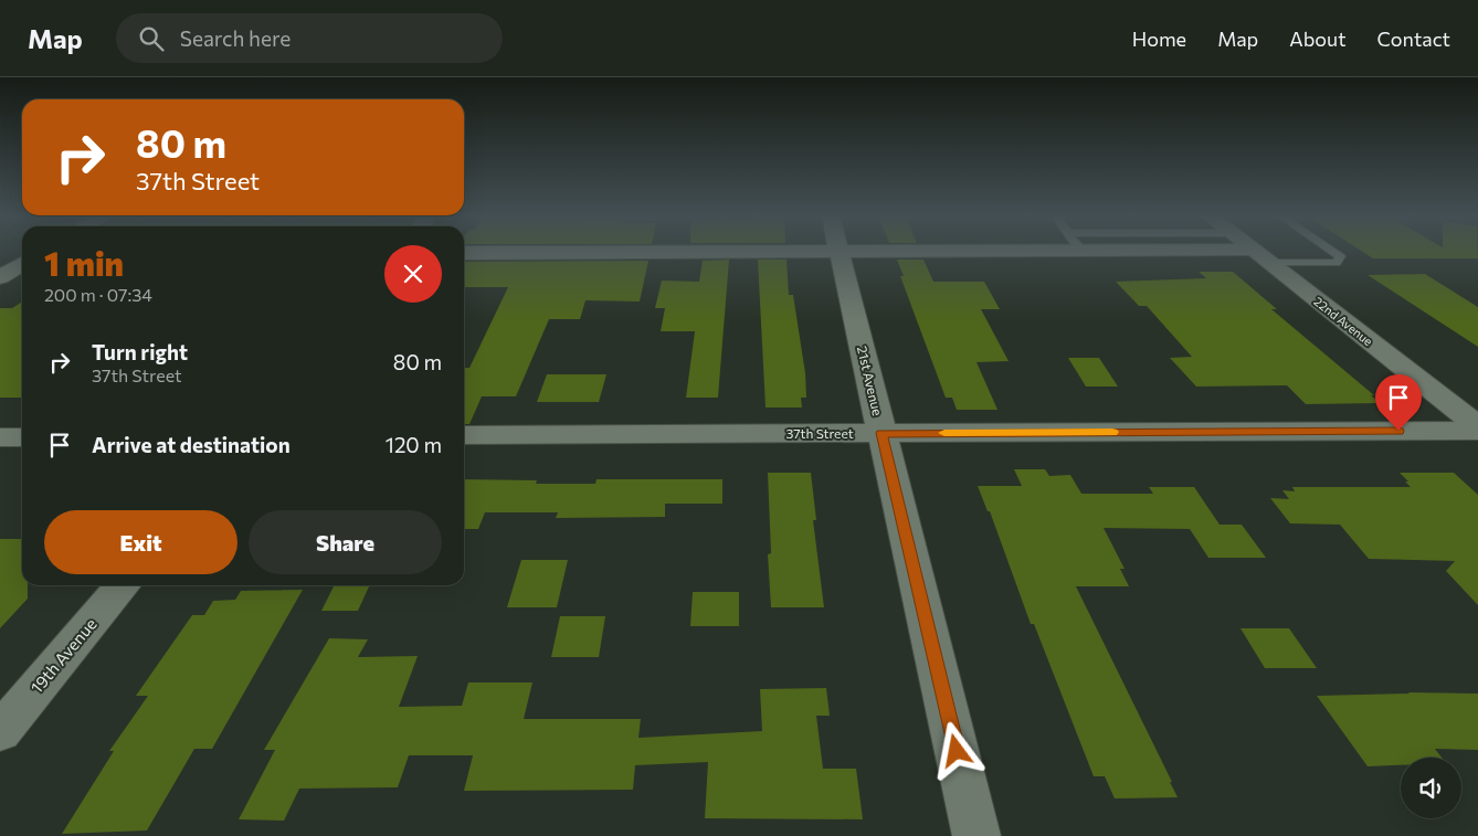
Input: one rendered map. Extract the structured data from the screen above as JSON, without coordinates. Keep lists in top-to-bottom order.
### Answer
{
  "streets": {
    "street": [
      "22nd Avenue",
      "21st Avenue",
      "37th Street",
      "19th Avenue"
    ]
  },
  "crossings": [
    ["21st Avenue", "37th Street"]
  ],
  "page": {
    "header": "Map",
    "search": "Search here",
    "nav": [
      "Home",
      "Map",
      "About",
      "Contact"
    ],
    "turn": ["80 m", "37th Street"],
    "heading": ["1 min", "200 m · 07:34"],
    "list": [
      {
        "name": "Turn right",
        "note": "37th Street",
        "value": "80 m"
      },
      {
        "name": "Arrive at destination",
        "value": "120 m"
      }
    ],
    "buttons": ["Exit", "Share"]
  }
}
